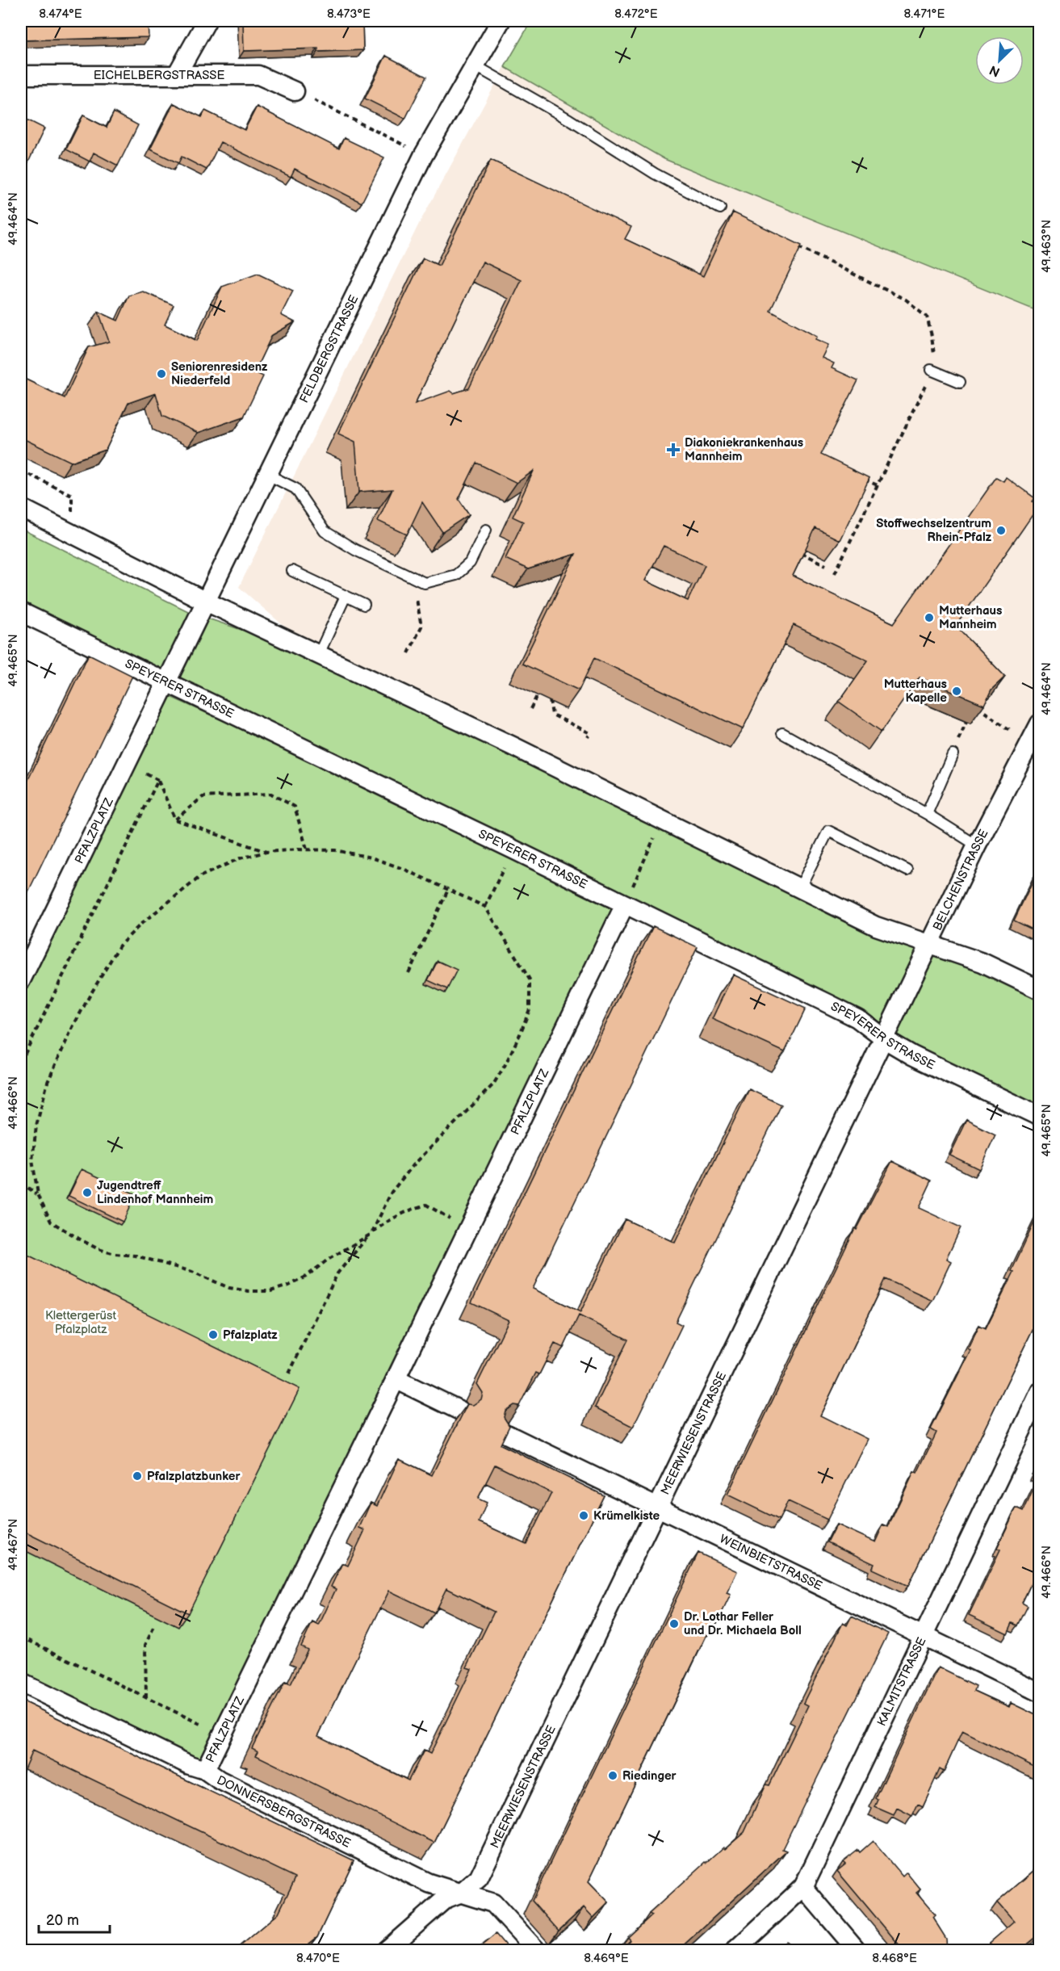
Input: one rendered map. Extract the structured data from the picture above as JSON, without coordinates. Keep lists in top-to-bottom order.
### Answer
{
  "streets": {
    "street": [
      "EICHELBERGSTRASSE",
      "FELDBERGSTRASSE",
      "SPEYERER STRASSE",
      "PFALZPLATZ",
      "BELCHENSTRASSE",
      "MEERWIESENSTRASSE",
      "WEINBIETSTRASSE",
      "KALMITSTRASSE",
      "DONNERSBERGSTRASSE"
    ]
  },
  "crossings": [
    ["FELDBERGSTRASSE", "SPEYERER STRASSE"],
    ["FELDBERGSTRASSE", "PFALZPLATZ"],
    ["SPEYERER STRASSE", "PFALZPLATZ"],
    ["SPEYERER STRASSE", "BELCHENSTRASSE"],
    ["SPEYERER STRASSE", "MEERWIESENSTRASSE"],
    ["PFALZPLATZ", "DONNERSBERGSTRASSE"],
    ["BELCHENSTRASSE", "MEERWIESENSTRASSE"],
    ["MEERWIESENSTRASSE", "WEINBIETSTRASSE"],
    ["MEERWIESENSTRASSE", "DONNERSBERGSTRASSE"],
    ["WEINBIETSTRASSE", "KALMITSTRASSE"]
  ],
  "parks": ["Klettergerüst Pfalzplatz"],
  "places": {
    "other": [
      "Seniorenresidenz Niederfeld",
      "Stoffwechselzentrum Rhein-Pfalz",
      "Mutterhaus Mannheim",
      "Mutterhaus Kapelle",
      "Jugendtreff Lindenhof Mannheim",
      "Pfalzplatz",
      "Pfalzplatzbunker",
      "Krümelkiste",
      "Dr. Lothar Feller und Dr. Michaela Boll",
      "Riedinger"
    ],
    "health": ["Diakoniekrankenhaus Mannheim"]
  },
  "scale_bar": "20 m",
  "north": "bottom left",
  "coordinates": [
    "8.474°E",
    "8.473°E",
    "8.472°E",
    "8.471°E",
    "49.464°N",
    "49.463°N",
    "49.465°N",
    "49.466°N",
    "49.467°N",
    "8.470°E",
    "8.469°E",
    "8.468°E"
  ]
}
